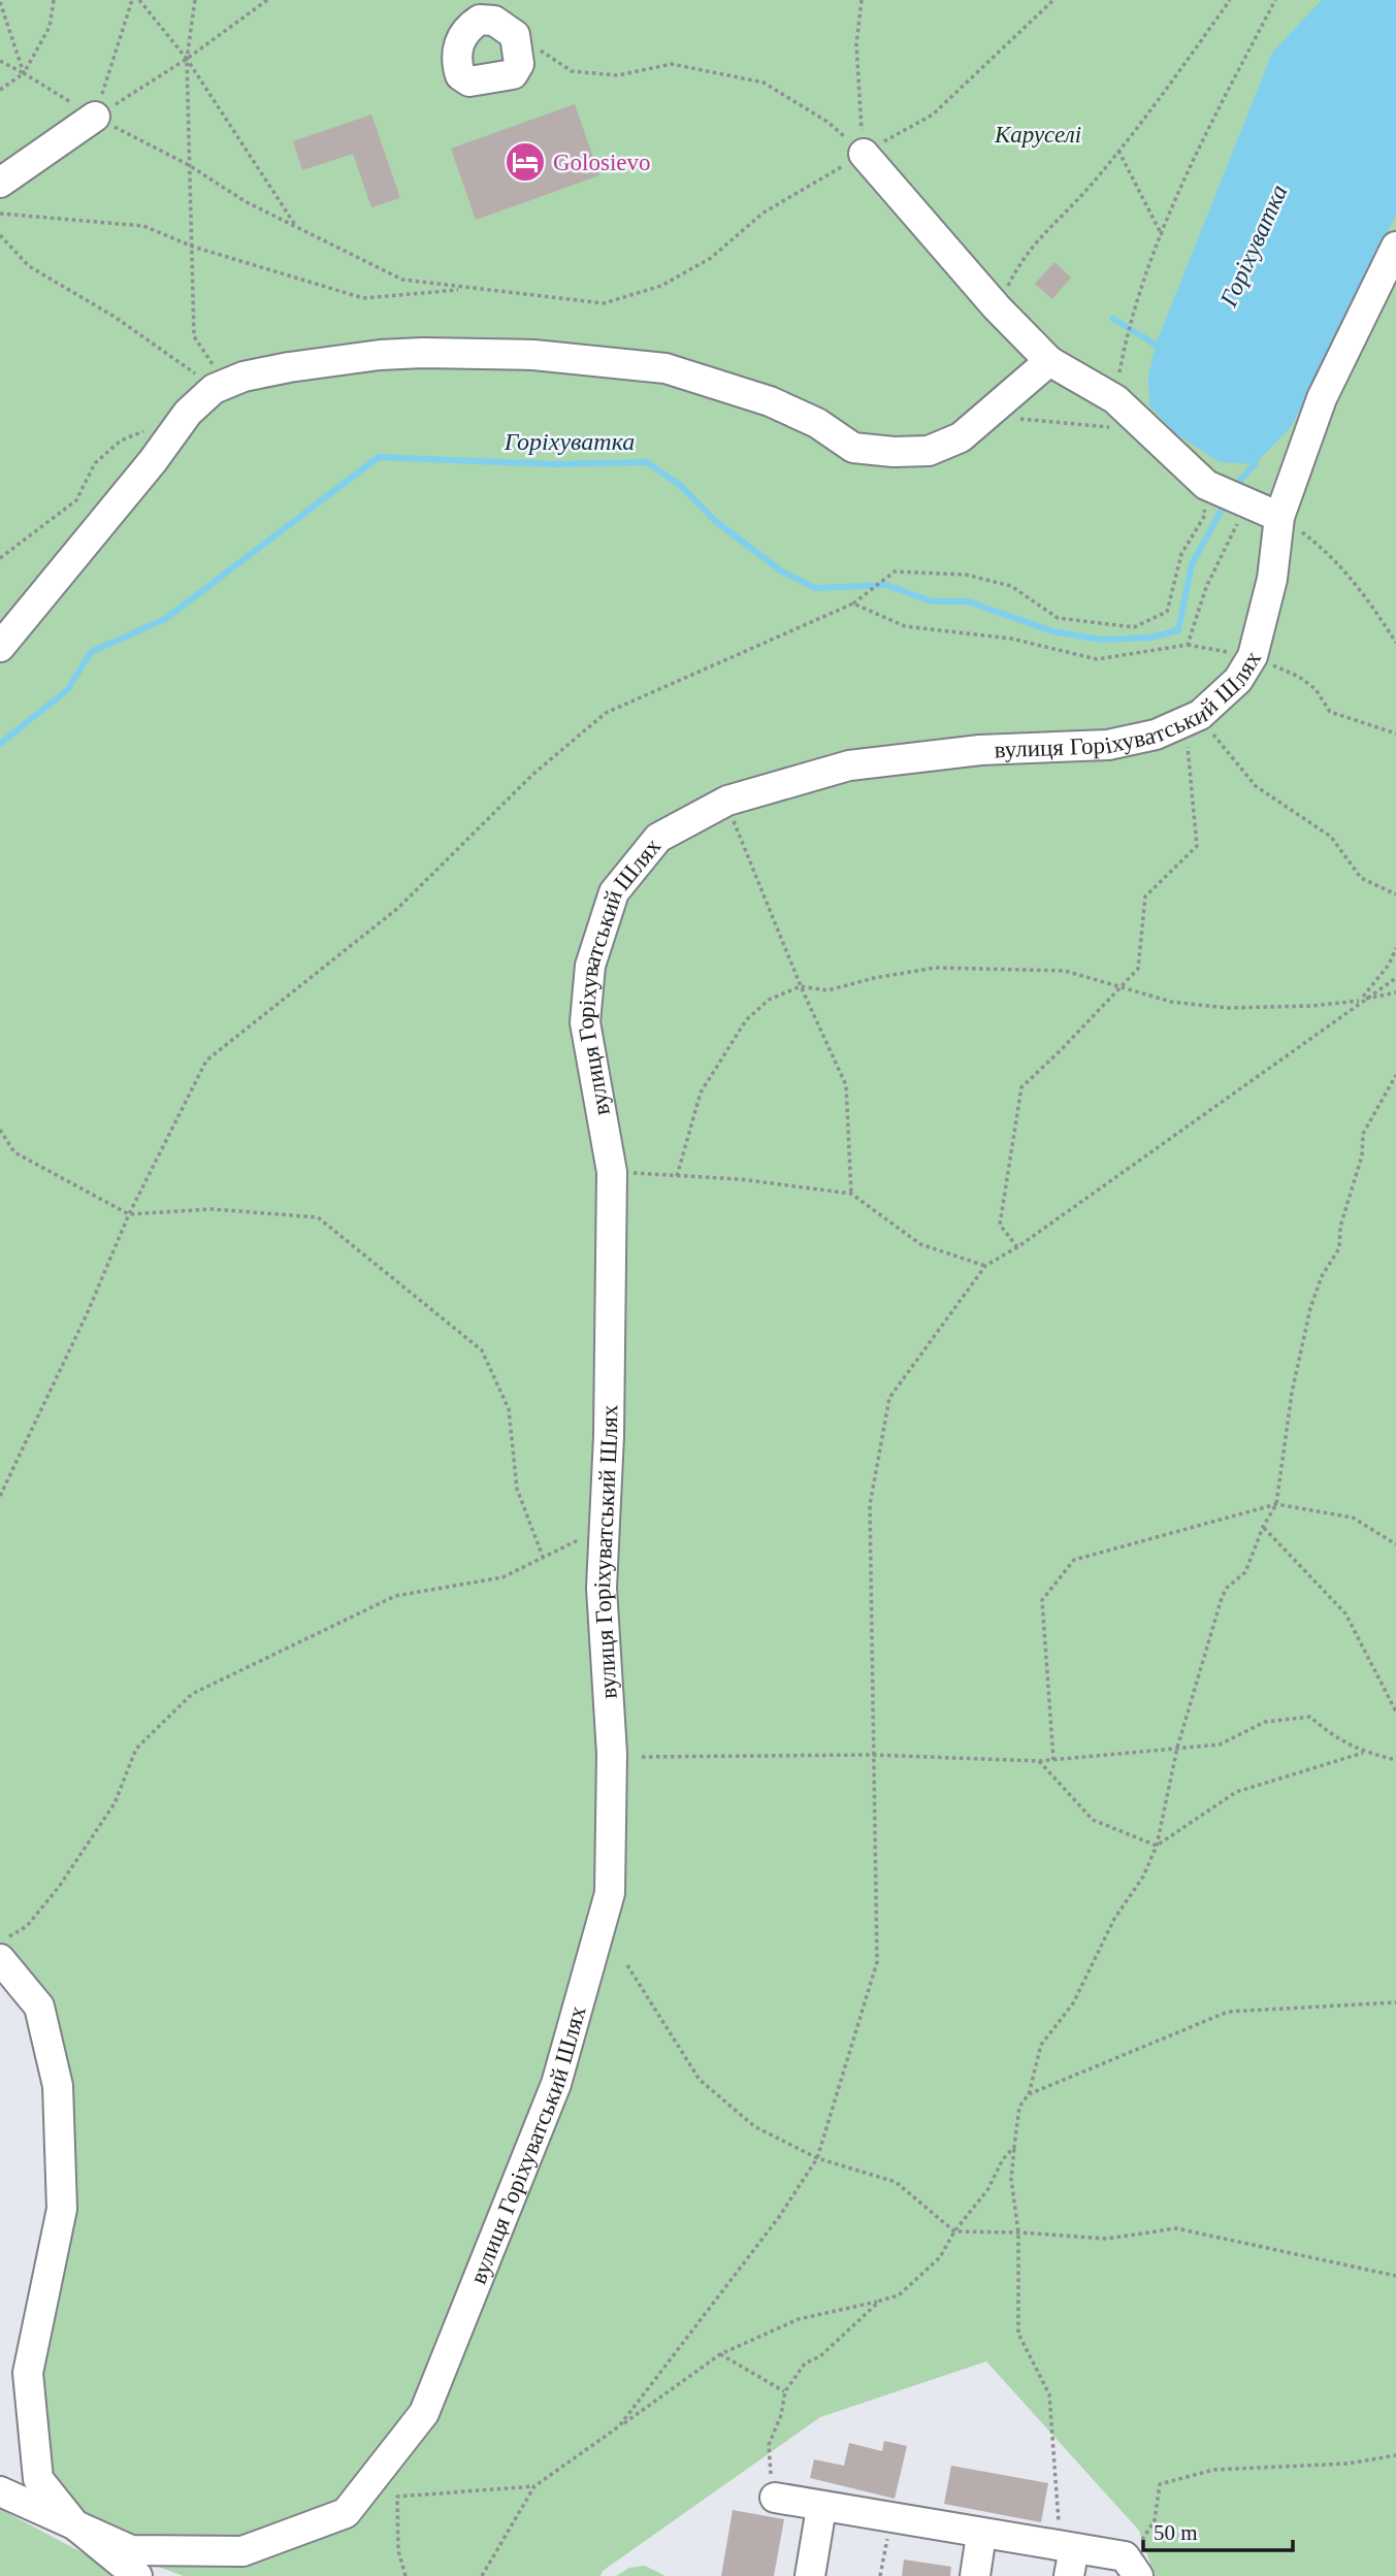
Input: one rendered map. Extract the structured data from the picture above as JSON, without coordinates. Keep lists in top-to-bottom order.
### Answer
{
  "streets": {
    "street": ["вулиця Горіхуватський Шлях"]
  },
  "water": ["Горіхуватка"],
  "parks": ["Каруселі"],
  "places": {
    "hotel": ["Golosievo"]
  },
  "scale_bar": "50 m"
}
